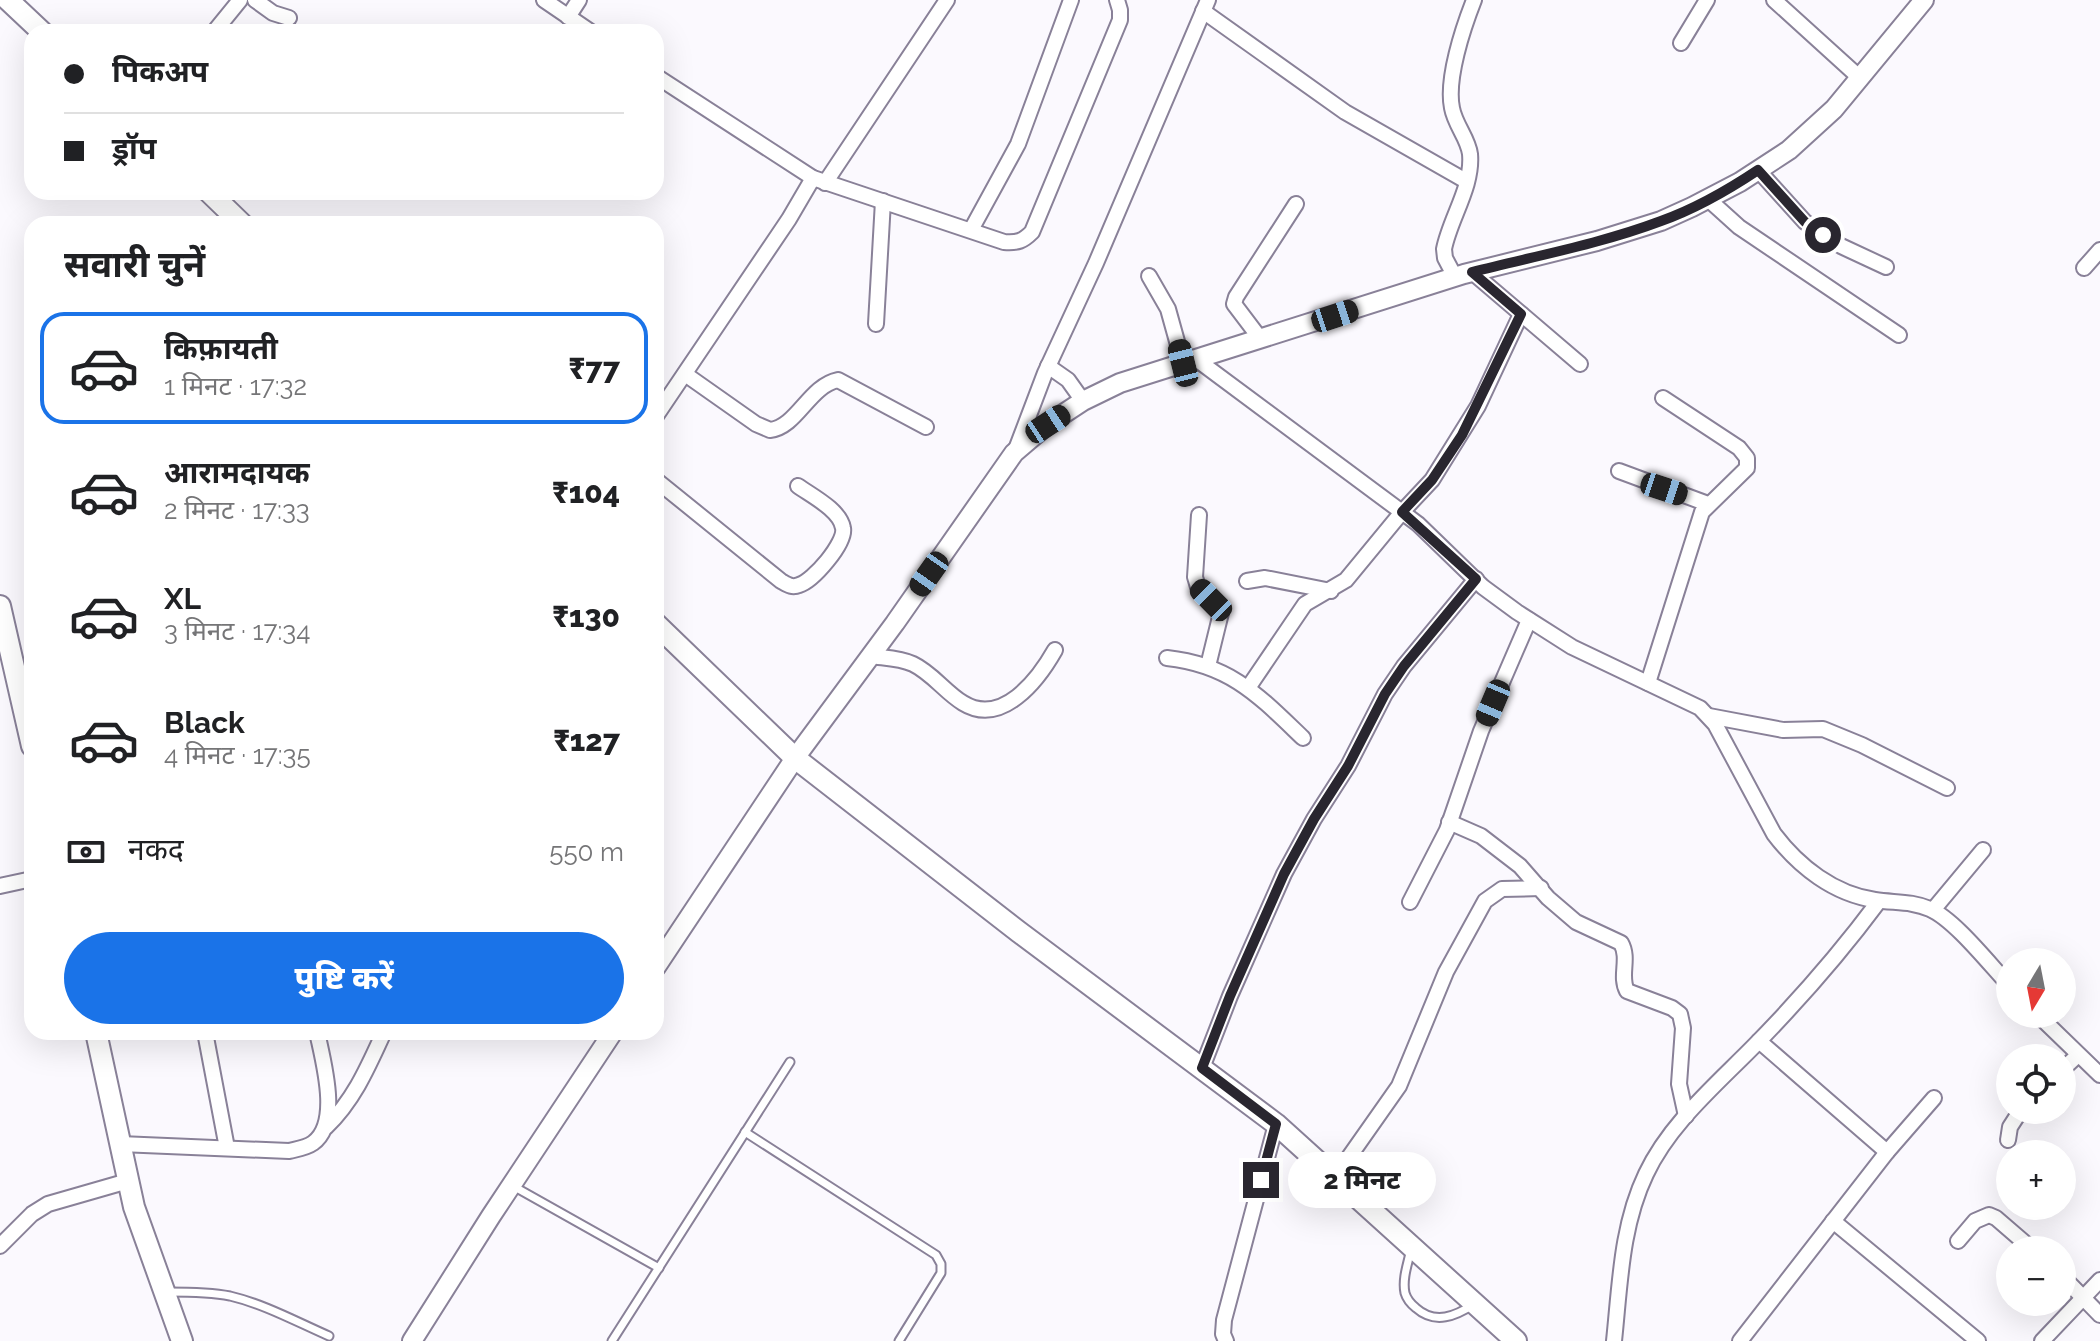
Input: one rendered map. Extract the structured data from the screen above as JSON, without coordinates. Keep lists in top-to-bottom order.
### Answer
{
  "north": "bottom",
  "page": {
    "banner": ["पिकअप", "ड्रॉप"],
    "heading": "सवारी चुनें",
    "list": [
      {
        "name": "किफ़ायती",
        "note": "1 मिनट · 17:32",
        "value": "₹77"
      },
      {
        "name": "आरामदायक",
        "note": "2 मिनट · 17:33",
        "value": "₹104"
      },
      {
        "name": "XL",
        "note": "3 मिनट · 17:34",
        "value": "₹130"
      },
      {
        "name": "Black",
        "note": "4 मिनट · 17:35",
        "value": "₹127"
      }
    ],
    "pay": ["नकद", "550 m"],
    "buttons": "पुष्टि करें",
    "map_buttons": ["+", "−"],
    "bubble": "2 मिनट"
  }
}
